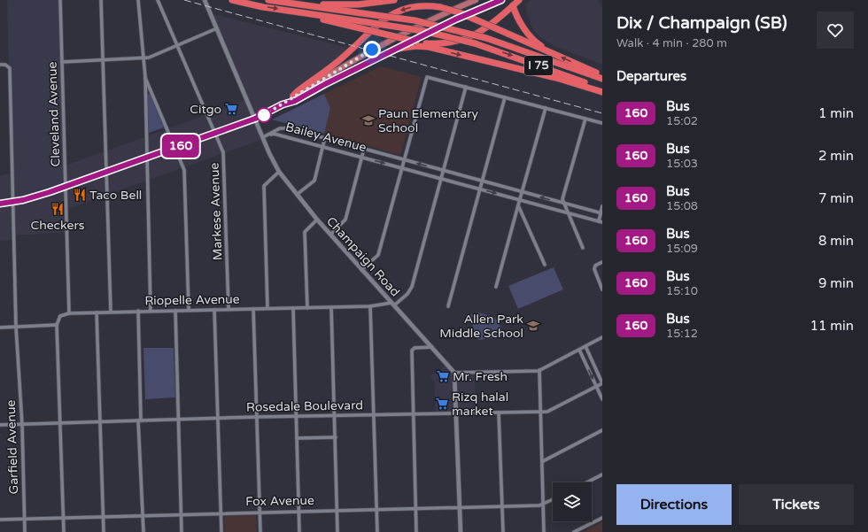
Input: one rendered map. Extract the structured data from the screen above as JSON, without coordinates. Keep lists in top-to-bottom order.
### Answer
{
  "streets": {
    "highway": ["I 75"],
    "street": [
      "Cleveland Avenue",
      "Bailey Avenue",
      "Markese Avenue",
      "Champaign Road",
      "Riopelle Avenue",
      "Rosedale Boulevard",
      "Garfield Avenue",
      "Fox Avenue"
    ]
  },
  "crossings": [
    ["Cleveland Avenue", "Riopelle Avenue"],
    ["Bailey Avenue", "Champaign Road"],
    ["Markese Avenue", "Riopelle Avenue"],
    ["Champaign Road", "Riopelle Avenue"],
    ["Rosedale Boulevard", "Garfield Avenue"],
    ["Garfield Avenue", "Fox Avenue"]
  ],
  "places": {
    "supermarket": ["Citgo", "Mr. Fresh", "Rizq halal market"],
    "school or university": ["Paun Elementary School", "Allen Park Middle School"],
    "restaurant": ["Taco Bell", "Checkers"]
  },
  "lines": ["bus line 160"],
  "page": {
    "on_map": "160",
    "heading": [
      ["Dix / Champaign (SB)", "Walk · 4 min · 280 m"],
      "Departures"
    ],
    "list": [
      {
        "mark": "160",
        "name": "Bus",
        "note": "15:02",
        "value": "1 min"
      },
      {
        "mark": "160",
        "name": "Bus",
        "note": "15:03",
        "value": "2 min"
      },
      {
        "mark": "160",
        "name": "Bus",
        "note": "15:08",
        "value": "7 min"
      },
      {
        "mark": "160",
        "name": "Bus",
        "note": "15:09",
        "value": "8 min"
      },
      {
        "mark": "160",
        "name": "Bus",
        "note": "15:10",
        "value": "9 min"
      },
      {
        "mark": "160",
        "name": "Bus",
        "note": "15:12",
        "value": "11 min"
      }
    ],
    "buttons": ["Directions", "Tickets"]
  }
}
